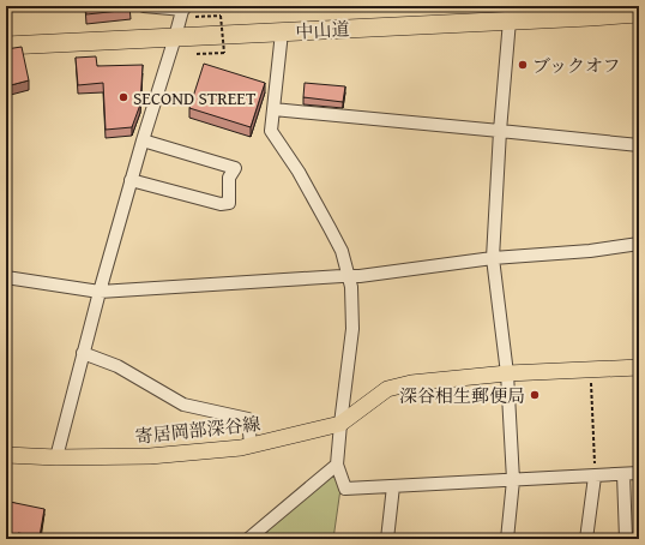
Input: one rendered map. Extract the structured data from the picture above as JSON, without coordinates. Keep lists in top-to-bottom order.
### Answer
{
  "streets": {
    "highway": ["中山道"],
    "main road": ["寄居岡部深谷線"]
  },
  "places": ["ブックオフ", "SECOND STREET", "深谷相生郵便局"]
}
